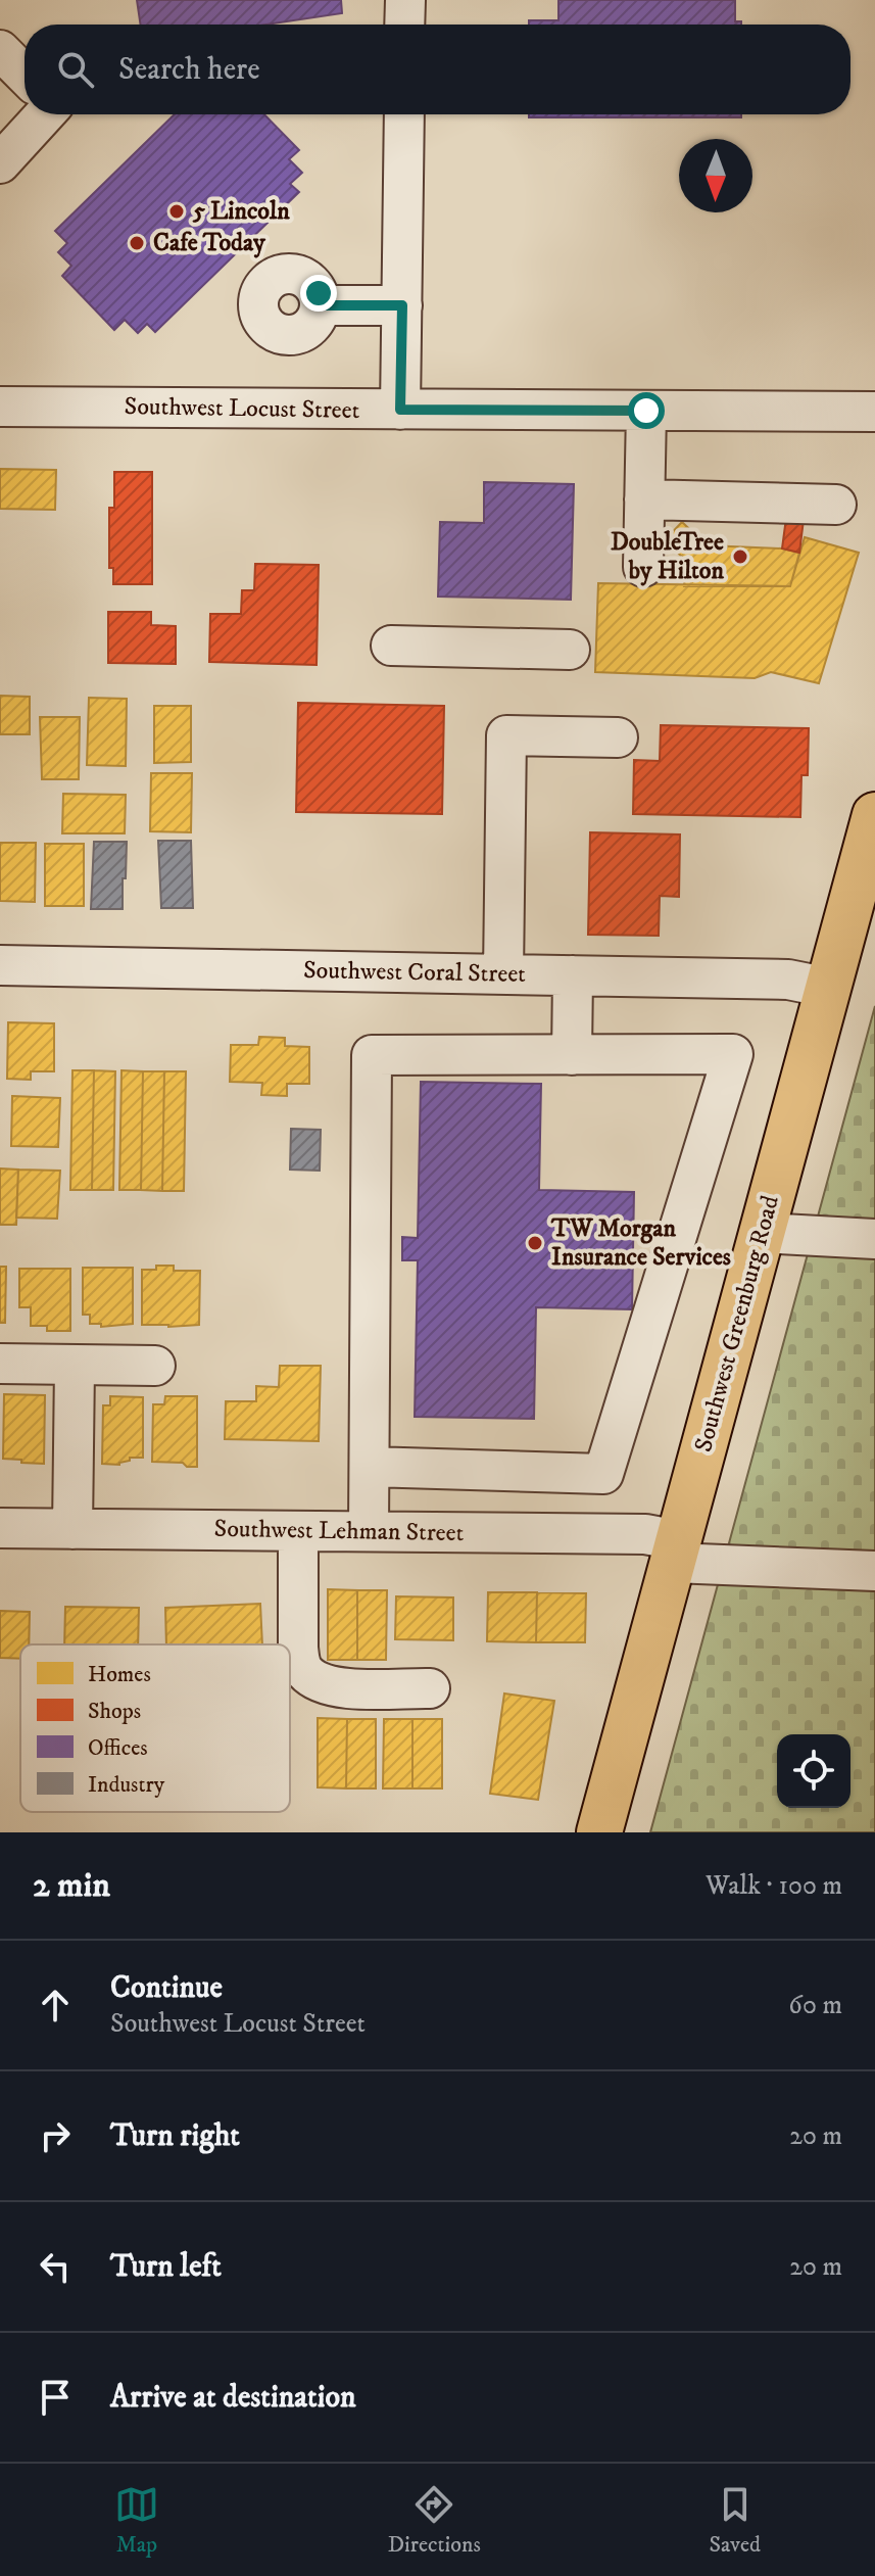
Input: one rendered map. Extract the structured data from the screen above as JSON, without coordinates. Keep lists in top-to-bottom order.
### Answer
{
  "streets": {
    "main road": ["Southwest Greenburg Road"],
    "street": ["Southwest Locust Street", "Southwest Coral Street", "Southwest Lehman Street"]
  },
  "crossings": [
    ["Southwest Coral Street", "Southwest Greenburg Road"],
    ["Southwest Greenburg Road", "Southwest Lehman Street"]
  ],
  "places": [
    "5 Lincoln",
    "Cafe Today",
    "DoubleTree by Hilton",
    "TW Morgan Insurance Services"
  ],
  "legend": [
    "Homes",
    "Shops",
    "Offices",
    "Industry"
  ],
  "north": "bottom",
  "page": {
    "search": "Search here",
    "heading": ["2 min", "Walk · 100 m"],
    "list": [
      ["Continue", "Southwest Locust Street", "60 m"],
      ["Turn right", "20 m"],
      ["Turn left", "20 m"],
      "Arrive at destination"
    ],
    "nav": ["Map", "Directions", "Saved"]
  }
}
